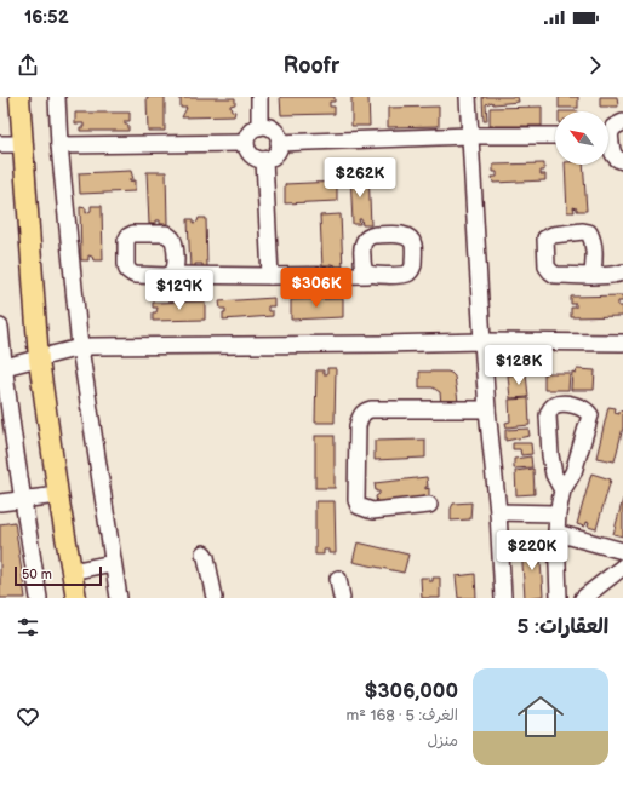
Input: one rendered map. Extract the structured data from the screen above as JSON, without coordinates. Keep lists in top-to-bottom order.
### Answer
{
  "scale_bar": "50 m",
  "north": "top left",
  "page": {
    "status": "16:52",
    "header": "Roofr",
    "price": [
      "$262K",
      "$306K",
      "$129K",
      "$128K",
      "$220K"
    ],
    "scale": "50 m",
    "heading": "العقارات: 5",
    "list": [
      {
        "name": "$306,000",
        "note": "الغرف: 5 · 168 m² · منزل"
      }
    ]
  }
}
